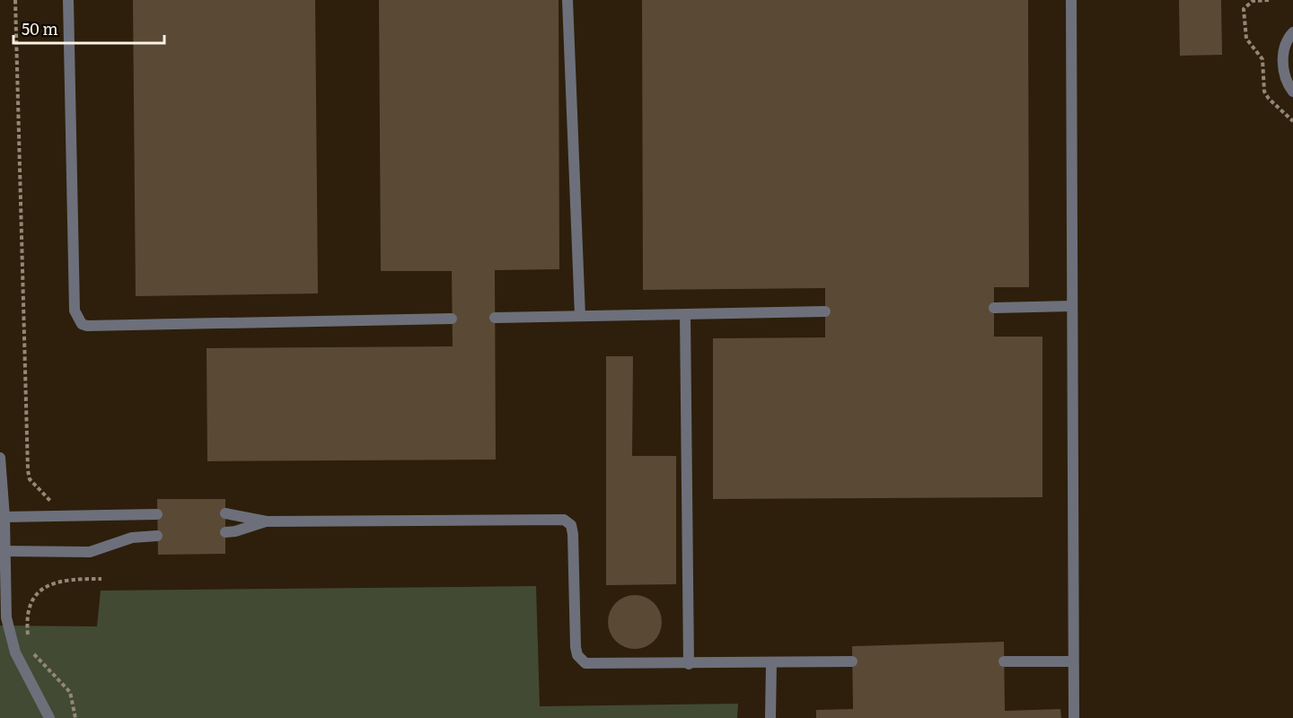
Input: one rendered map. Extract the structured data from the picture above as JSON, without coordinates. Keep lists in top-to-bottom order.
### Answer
{
  "scale_bar": "50 m"
}
